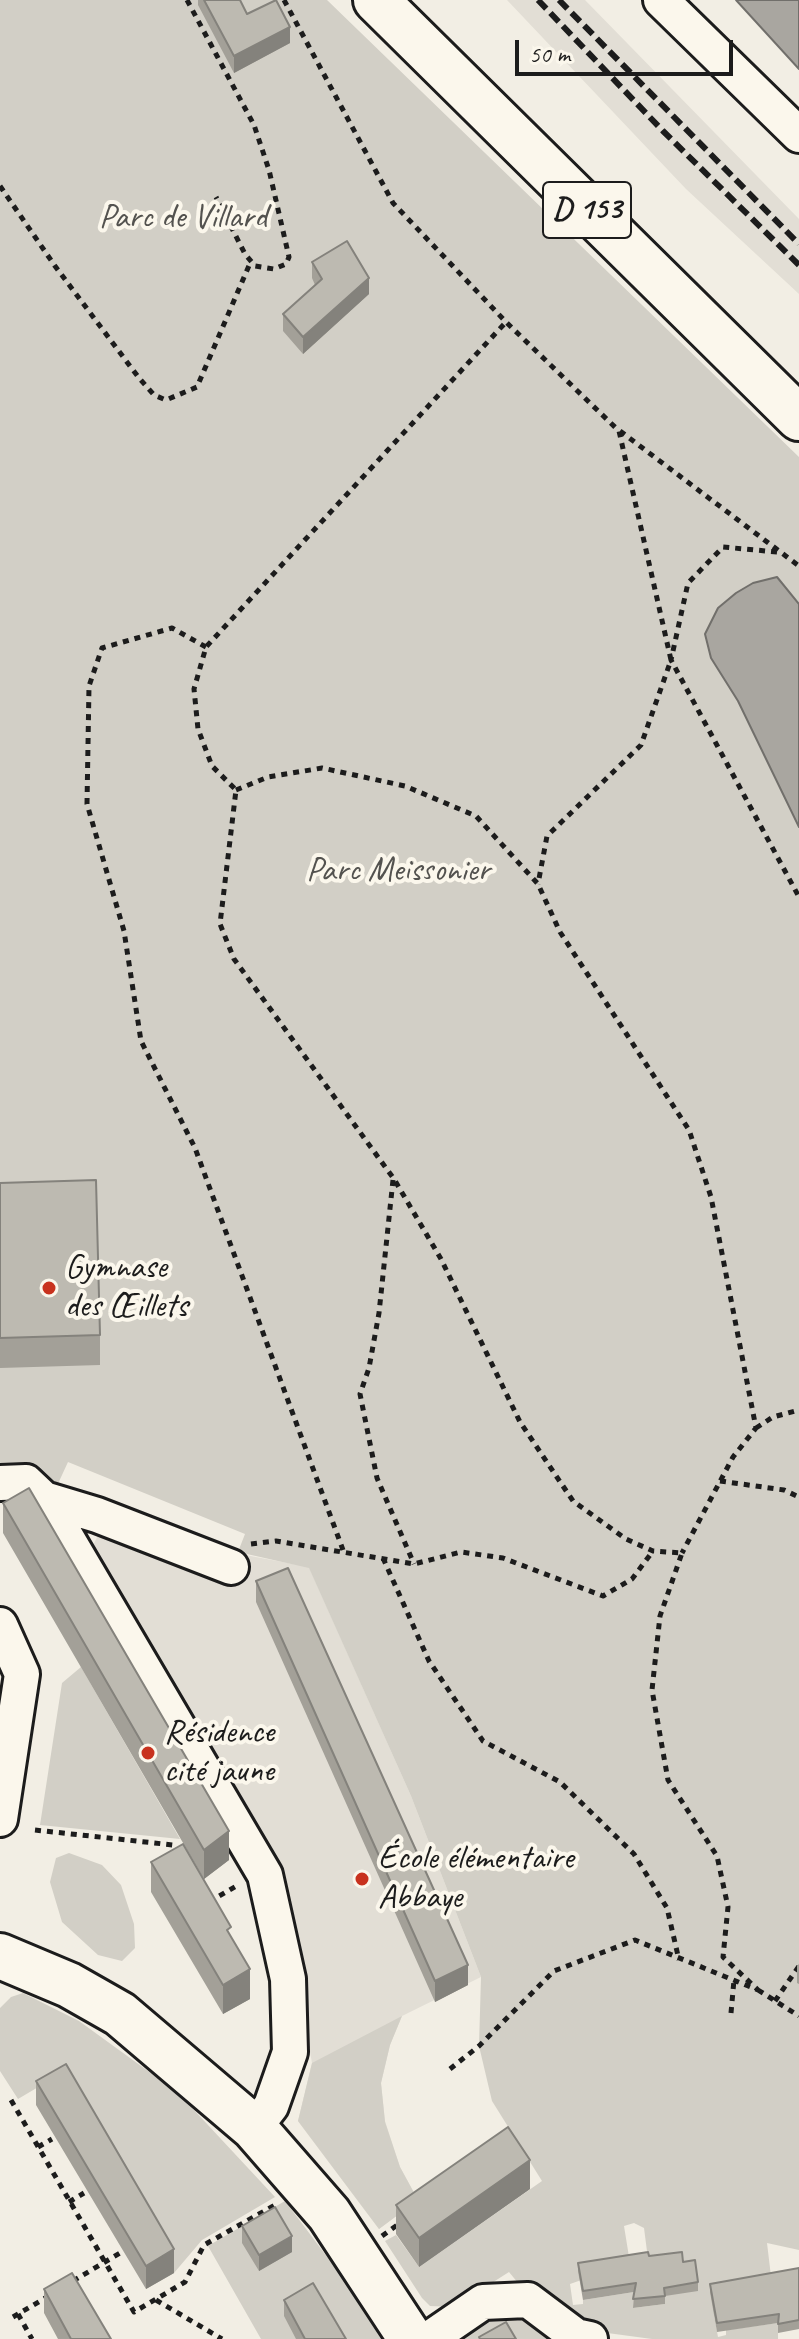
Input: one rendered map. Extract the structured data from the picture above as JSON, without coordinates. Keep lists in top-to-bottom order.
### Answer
{
  "streets": {
    "main road": ["D 153"]
  },
  "parks": ["Parc de Villard", "Parc Meissonier"],
  "places": ["Gymnase des Œillets", "Résidence cité jaune", "École élémentaire Abbaye"],
  "scale_bar": "50 m"
}
